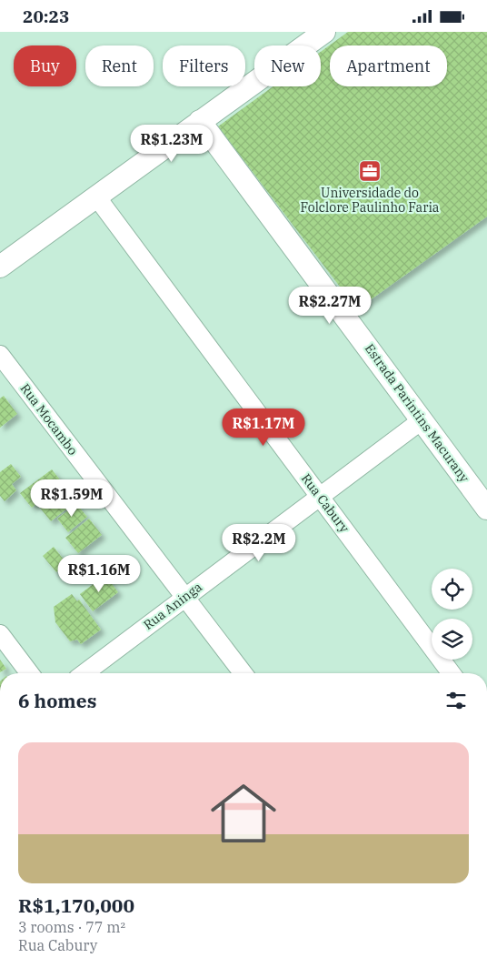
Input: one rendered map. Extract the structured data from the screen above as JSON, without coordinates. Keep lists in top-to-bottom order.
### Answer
{
  "streets": {
    "street": [
      "Estrada Parintins Macurany",
      "Rua Mocambo",
      "Rua Cabury",
      "Rua Aninga"
    ]
  },
  "crossings": [
    ["Estrada Parintins Macurany", "Rua Aninga"],
    ["Rua Mocambo", "Rua Aninga"],
    ["Rua Cabury", "Rua Aninga"]
  ],
  "places": {
    "office": ["Universidade do Folclore Paulinho Faria"]
  },
  "page": {
    "status": "20:23",
    "chip": [
      "Buy",
      "Rent",
      "Filters",
      "New",
      "Apartment"
    ],
    "price": [
      "R$1.23M",
      "R$2.27M",
      "R$1.17M",
      "R$1.59M",
      "R$2.2M",
      "R$1.16M"
    ],
    "heading": "6 homes",
    "list": [
      {
        "name": "R$1,170,000",
        "note": "3 rooms · 77 m² · Rua Cabury"
      }
    ]
  }
}
